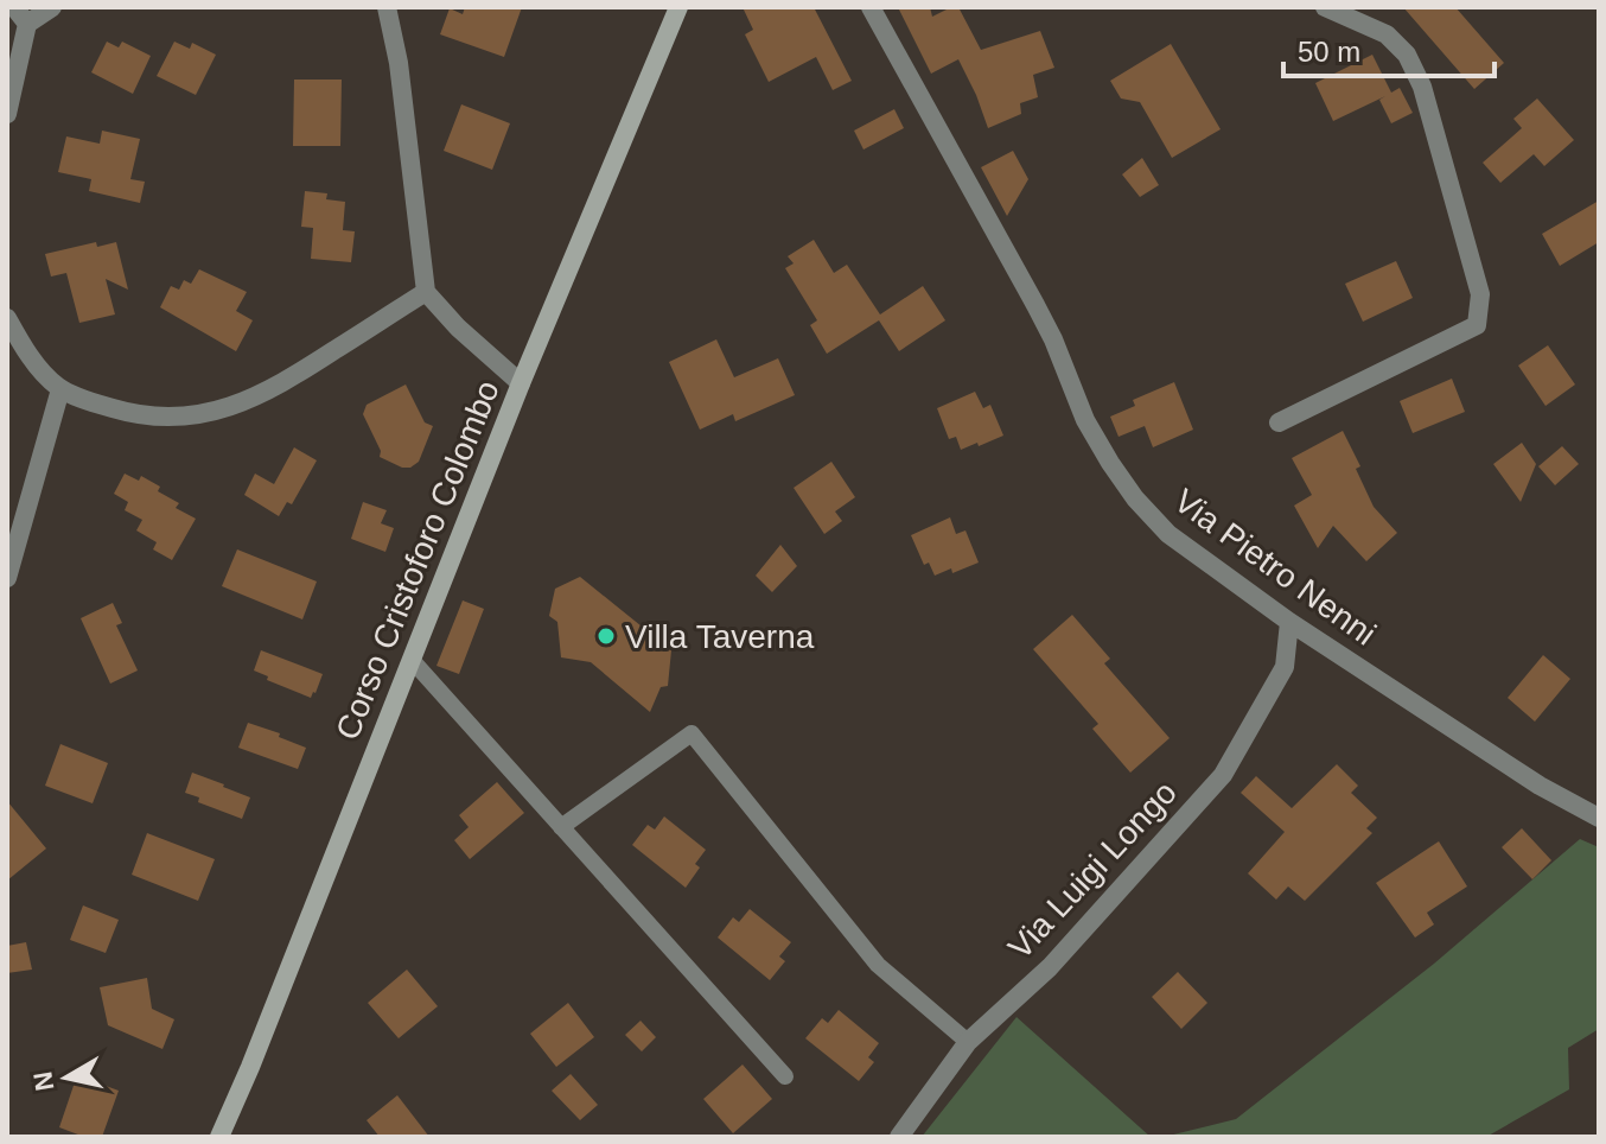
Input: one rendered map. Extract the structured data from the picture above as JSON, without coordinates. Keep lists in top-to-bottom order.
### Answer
{
  "streets": {
    "street": ["Corso Cristoforo Colombo", "Via Pietro Nenni", "Via Luigi Longo"]
  },
  "crossings": [
    ["Via Pietro Nenni", "Via Luigi Longo"]
  ],
  "places": ["Villa Taverna"],
  "scale_bar": "50 m",
  "north": "left"
}
